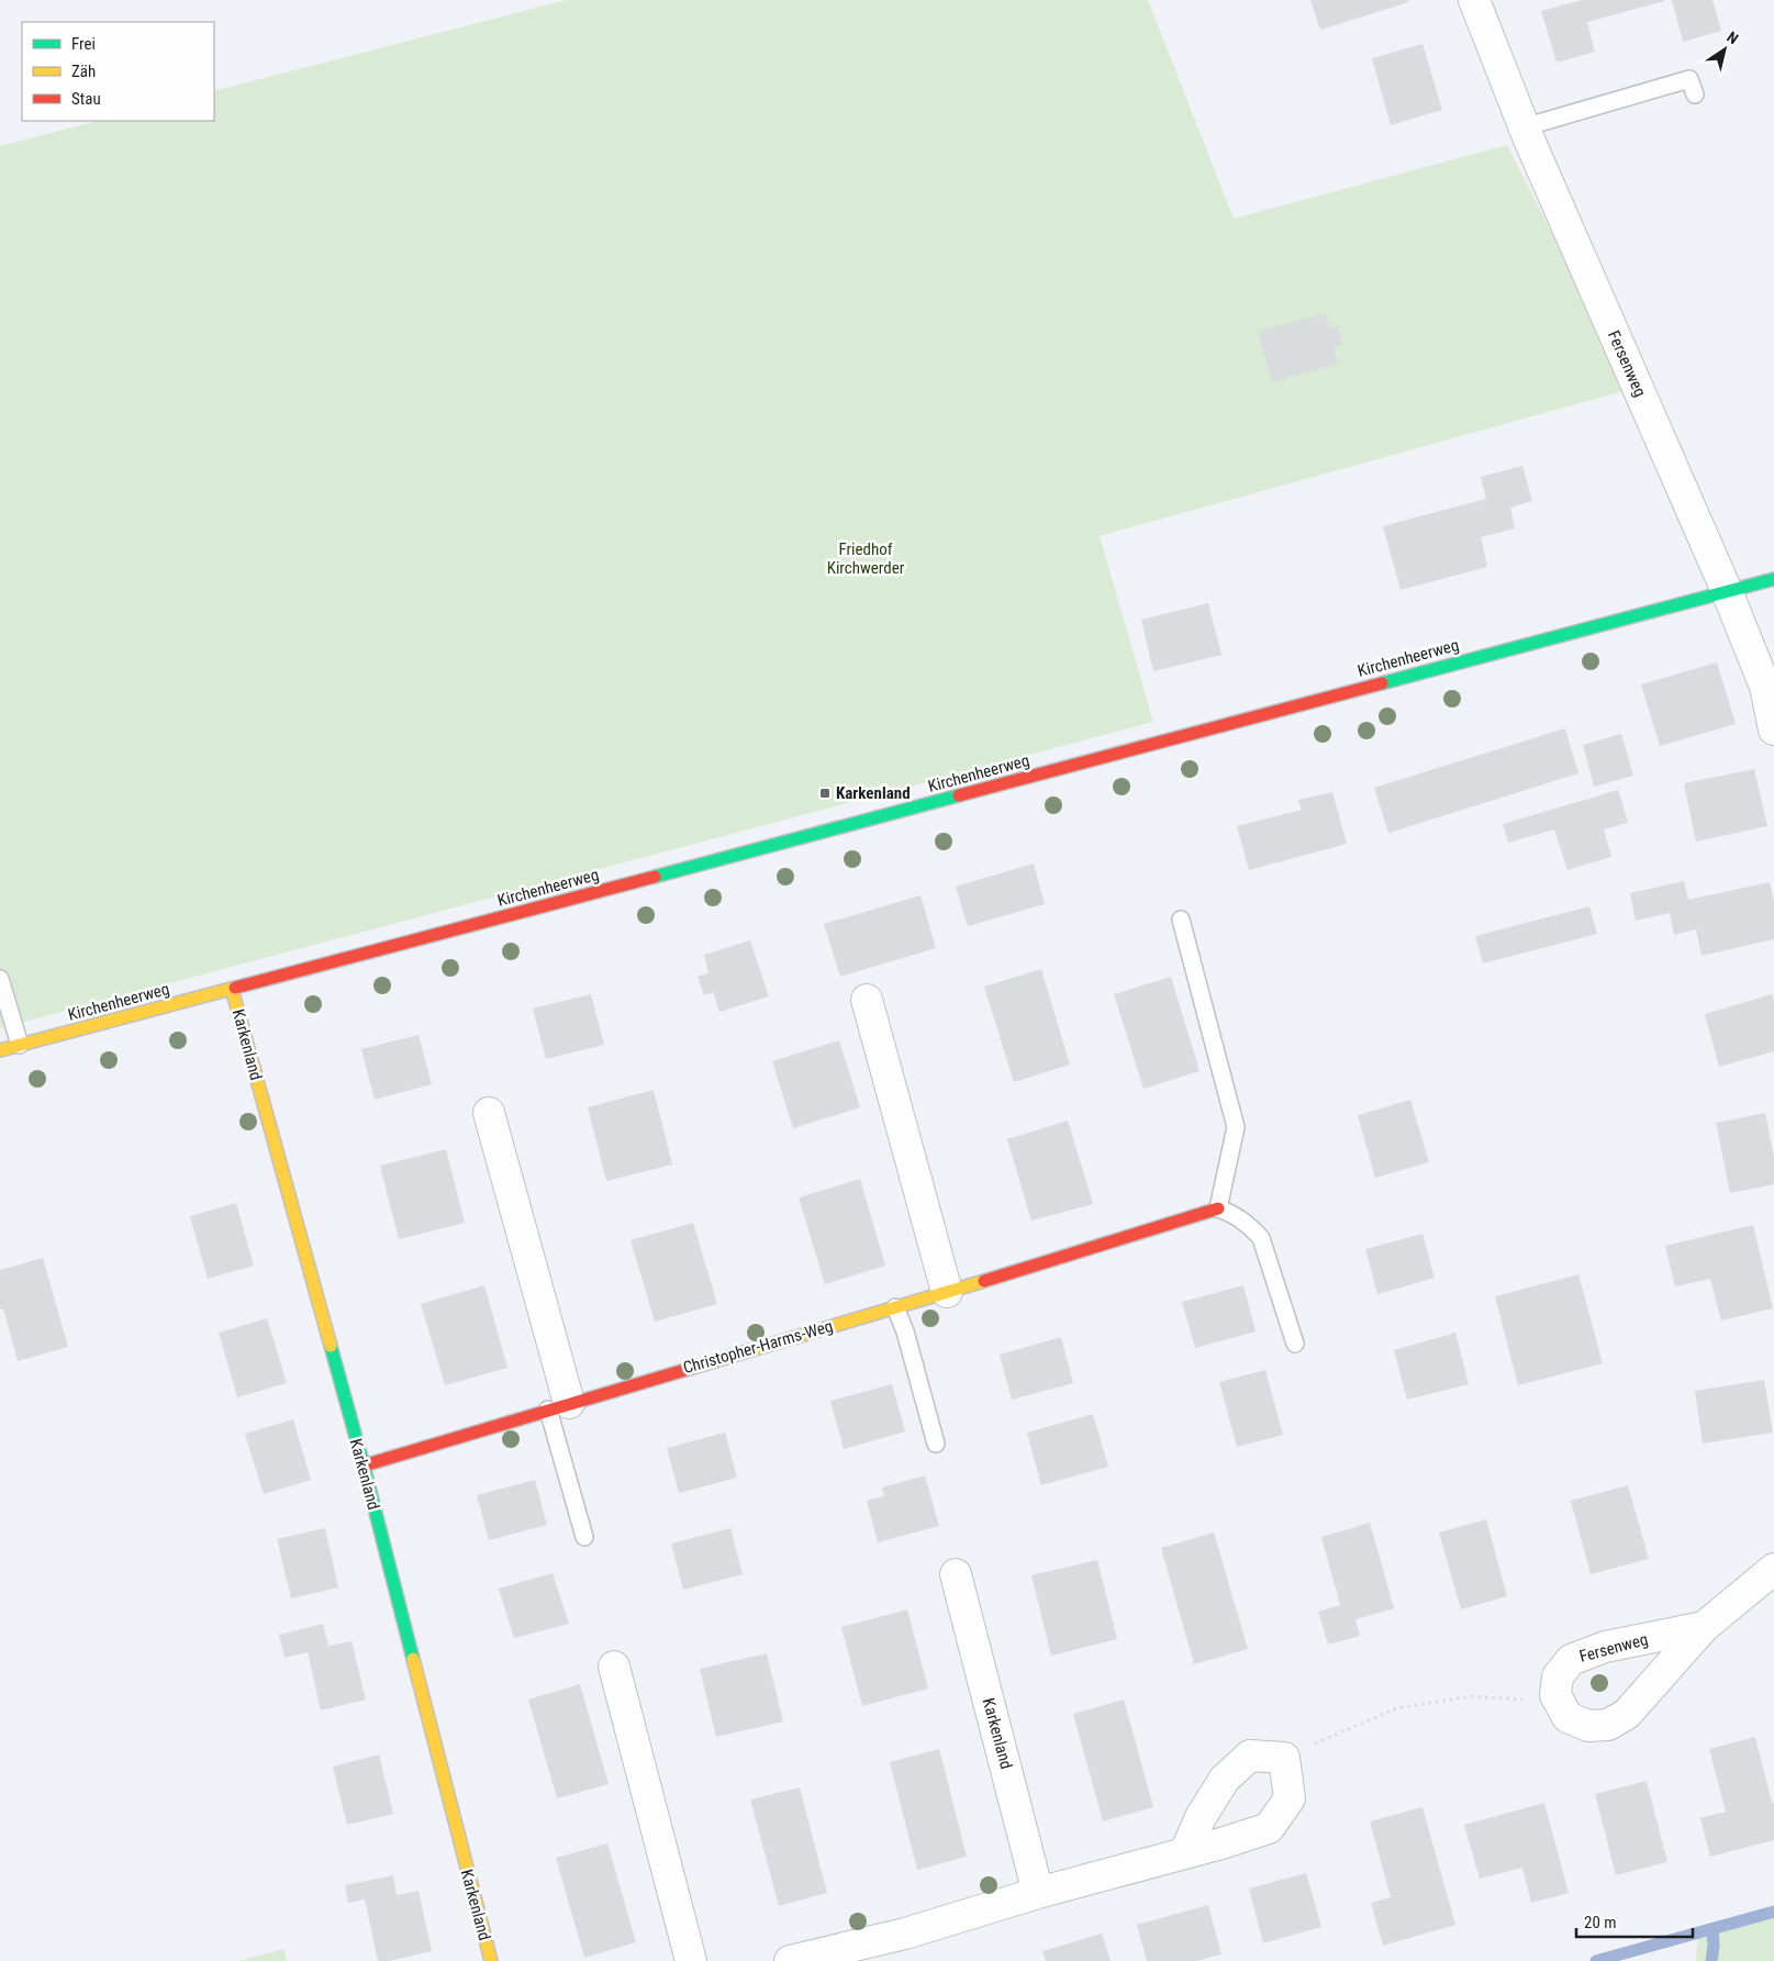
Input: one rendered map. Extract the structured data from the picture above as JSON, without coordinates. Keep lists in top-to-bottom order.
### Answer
{
  "streets": {
    "street": [
      "Fersenweg",
      "Kirchenheerweg",
      "Karkenland",
      "Christopher-Harms-Weg"
    ]
  },
  "crossings": [
    ["Fersenweg", "Kirchenheerweg"],
    ["Kirchenheerweg", "Karkenland"],
    ["Karkenland", "Christopher-Harms-Weg"]
  ],
  "parks": ["Friedhof Kirchwerder"],
  "places": {
    "transit": ["Karkenland"]
  },
  "legend": ["Frei", "Zäh", "Stau"],
  "scale_bar": "20 m",
  "north": "top right"
}
